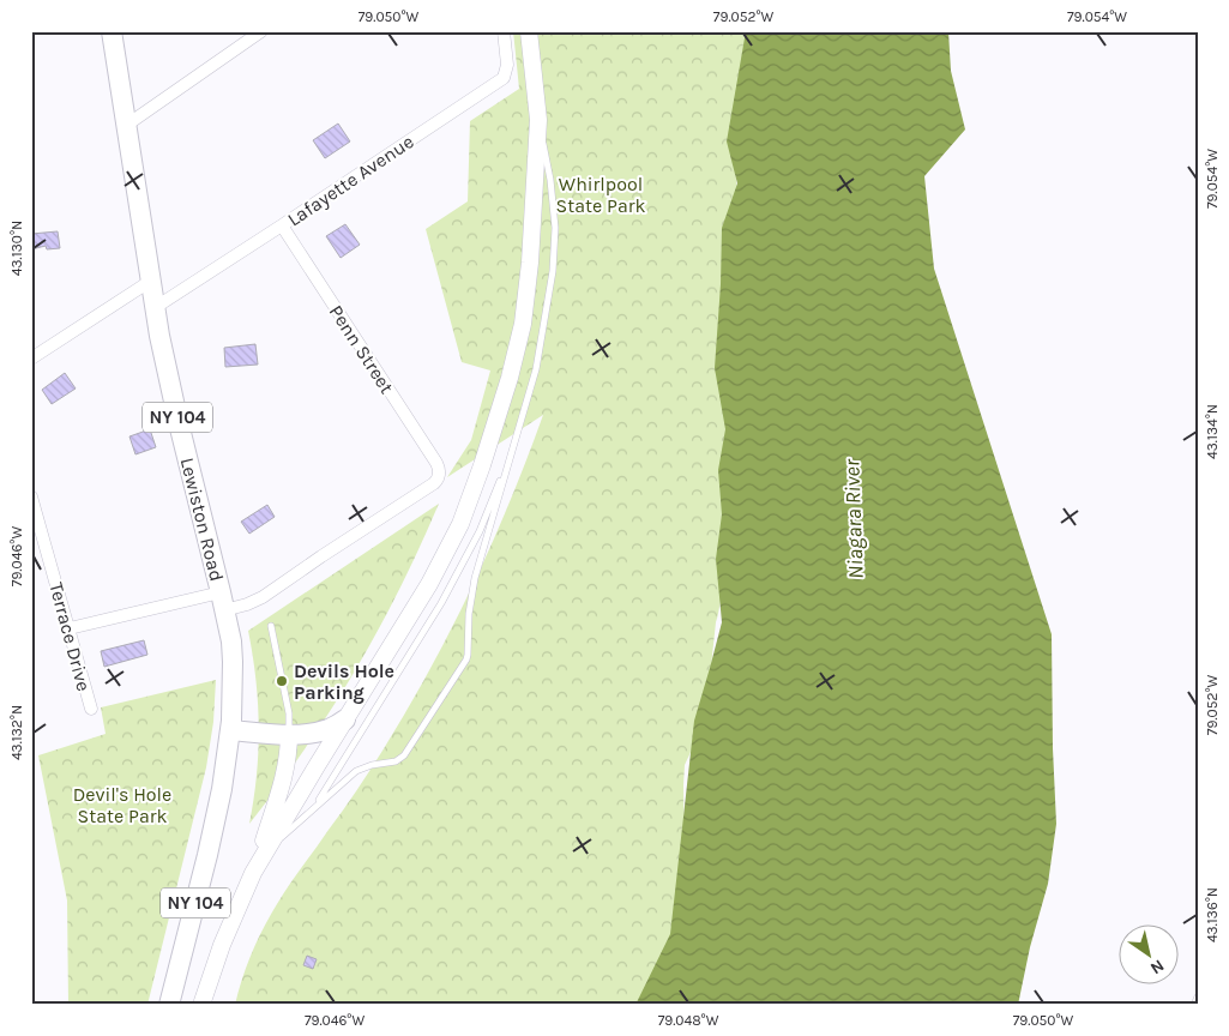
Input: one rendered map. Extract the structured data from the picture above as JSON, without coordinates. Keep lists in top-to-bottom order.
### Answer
{
  "streets": {
    "main road": ["NY 104", "Lewiston Road"],
    "street": ["Lafayette Avenue", "Penn Street", "Terrace Drive"]
  },
  "crossings": [
    ["Lafayette Avenue", "Penn Street"],
    ["Lafayette Avenue", "Lewiston Road"],
    ["Penn Street", "Lewiston Road"]
  ],
  "water": ["Niagara River"],
  "parks": ["Whirlpool State Park", "Devil's Hole State Park"],
  "places": ["Devils Hole Parking"],
  "north": "bottom right",
  "coordinates": [
    "79.050°W",
    "79.052°W",
    "79.054°W",
    "43.130°N",
    "43.134°N",
    "79.046°W",
    "43.132°N",
    "43.136°N",
    "79.048°W"
  ]
}
